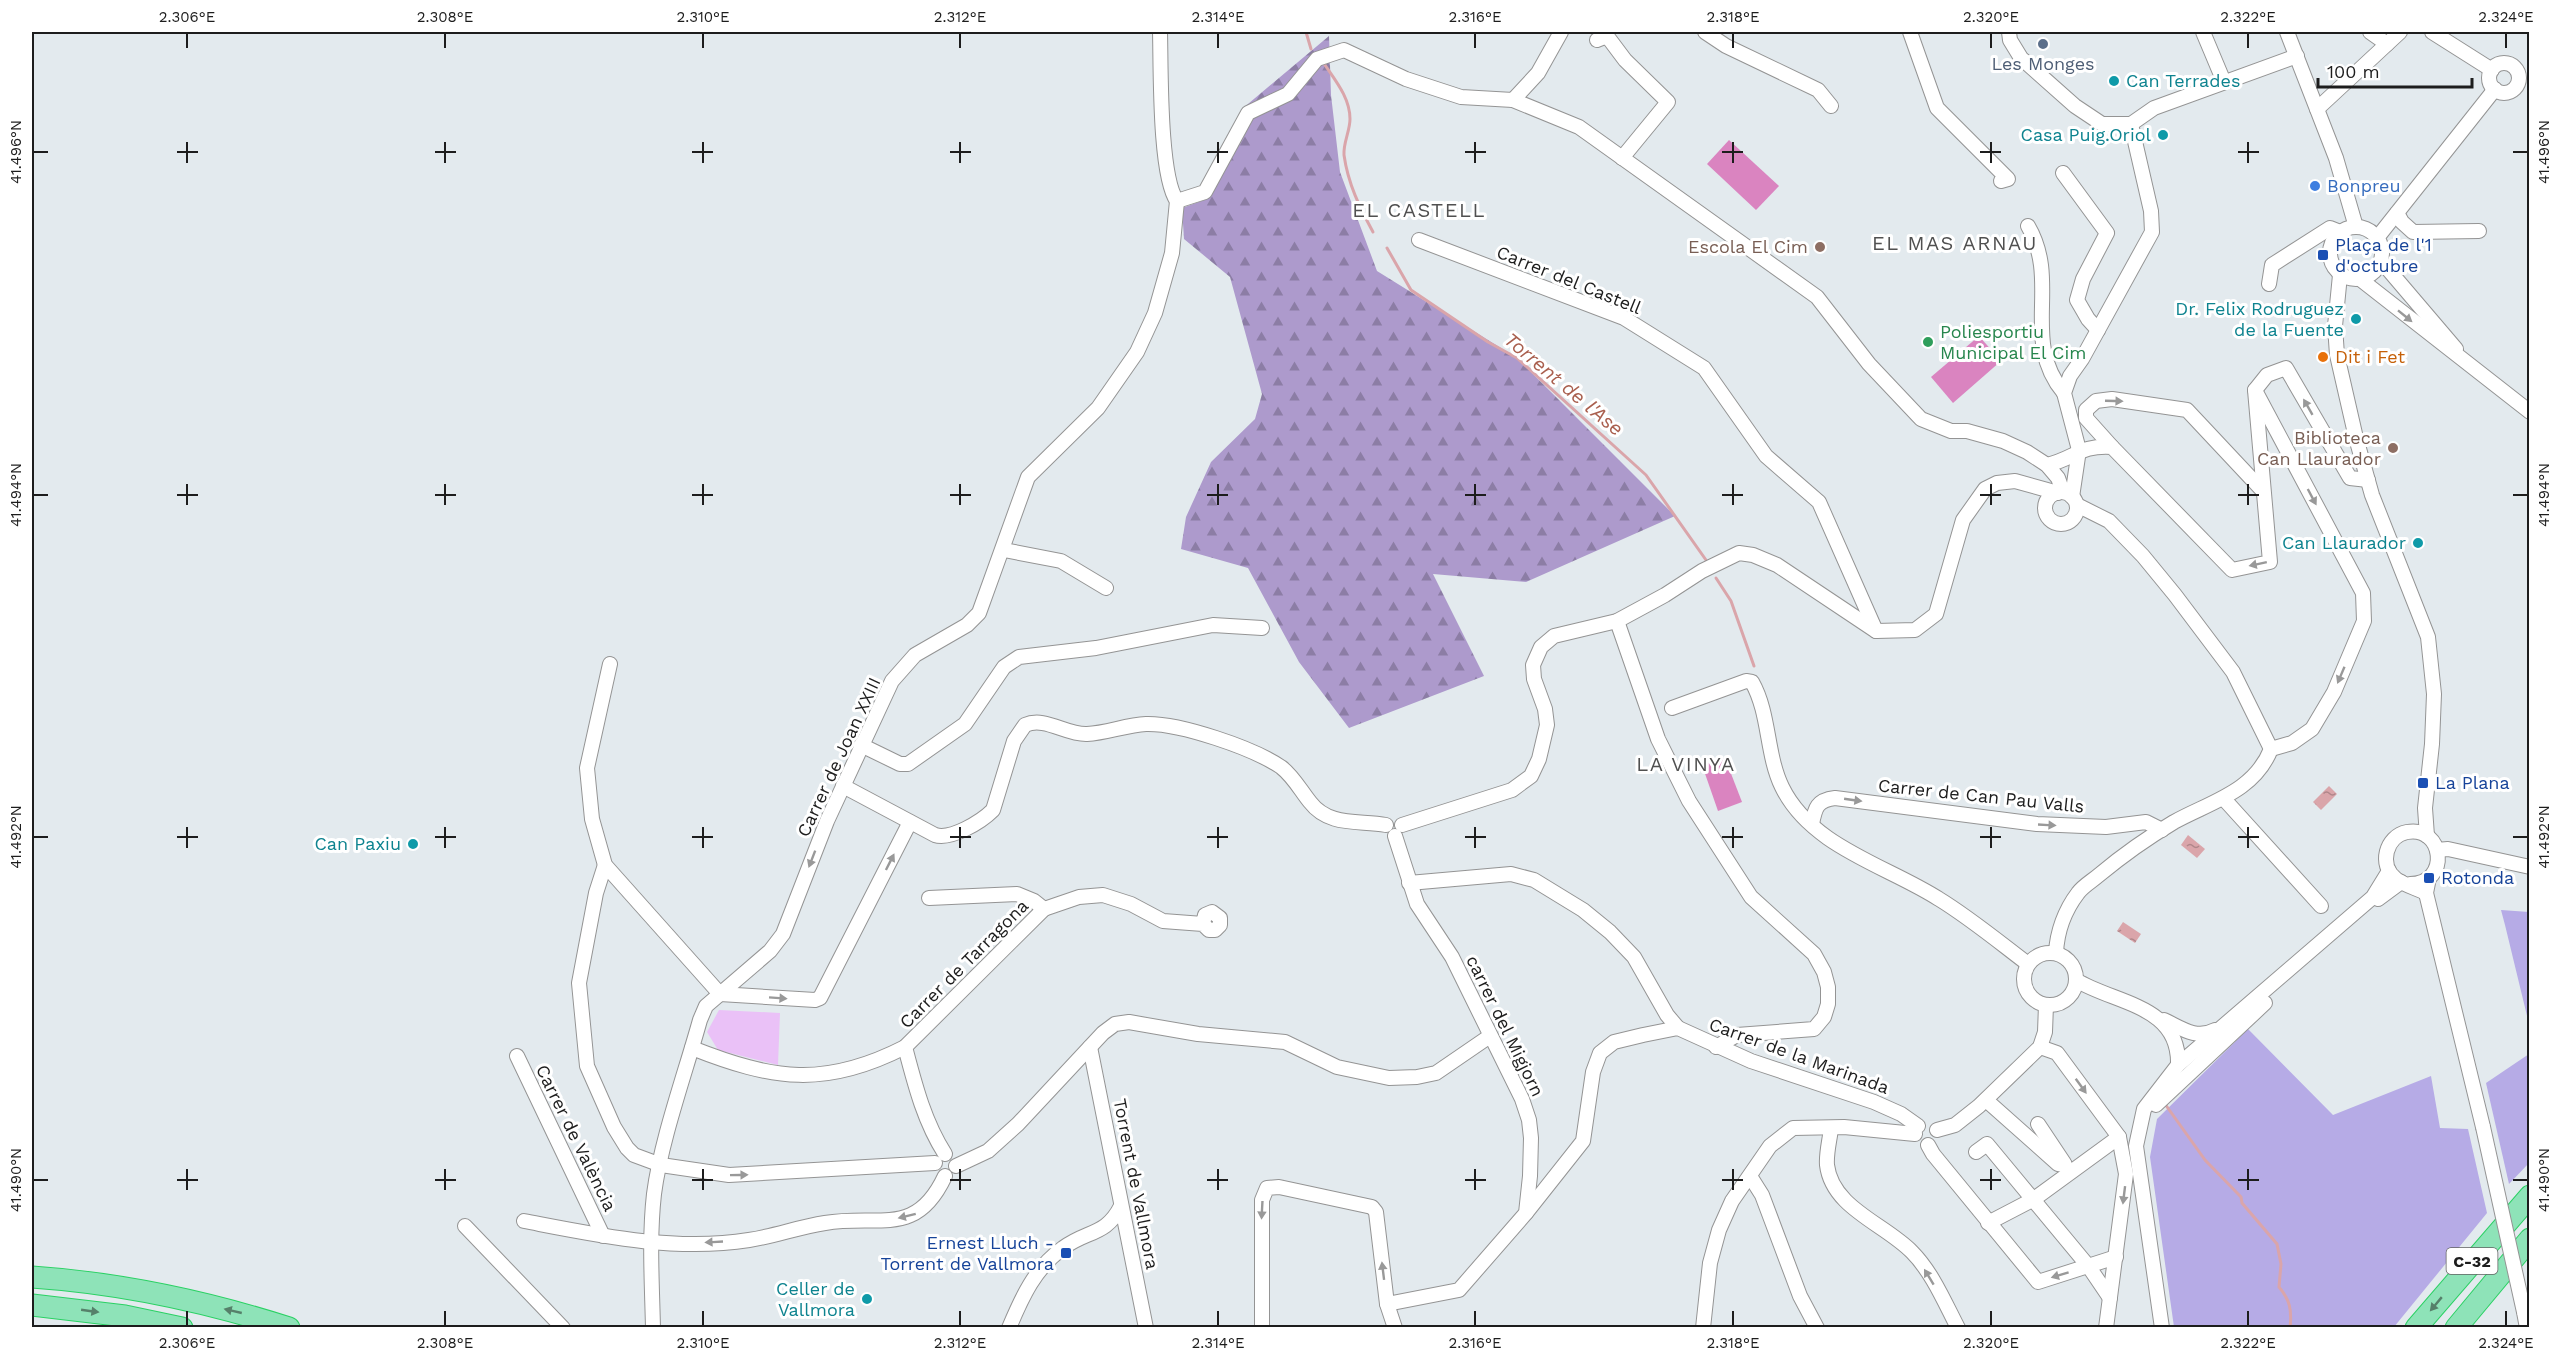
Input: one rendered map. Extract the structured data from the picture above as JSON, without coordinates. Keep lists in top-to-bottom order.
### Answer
{
  "streets": {
    "highway": ["C-32"],
    "street": [
      "Carrer del Castell",
      "Carrer de Joan XXIII",
      "Carrer de Can Pau Valls",
      "Carrer de Tarragona",
      "carrer del Migjorn",
      "Carrer de la Marinada",
      "Carrer de València",
      "Torrent de Vallmora"
    ]
  },
  "one_way": ["Carrer de Can Pau Valls"],
  "districts": ["EL CASTELL", "EL MAS ARNAU", "LA VINYA"],
  "water": ["Torrent de l'Ase"],
  "places": {
    "other": [
      "Les Monges",
      "Can Terrades",
      "Casa Puig.Oriol",
      "Bonpreu",
      "Escola El Cim",
      "Dr. Felix Rodruguez de la Fuente",
      "Poliesportiu Municipal El Cim",
      "Dit i Fet",
      "Biblioteca Can Llaurador",
      "Can Llaurador",
      "Can Paxiu",
      "Celler de Vallmora"
    ],
    "transit": [
      "Plaça de l'1 d'octubre",
      "La Plana",
      "Rotonda",
      "Ernest Lluch - Torrent de Vallmora"
    ]
  },
  "scale_bar": "100 m",
  "coordinates": [
    "2.306°E",
    "2.308°E",
    "2.310°E",
    "2.312°E",
    "2.314°E",
    "2.316°E",
    "2.318°E",
    "2.320°E",
    "2.322°E",
    "2.324°E",
    "41.496°N",
    "41.494°N",
    "41.492°N",
    "41.490°N"
  ]
}
